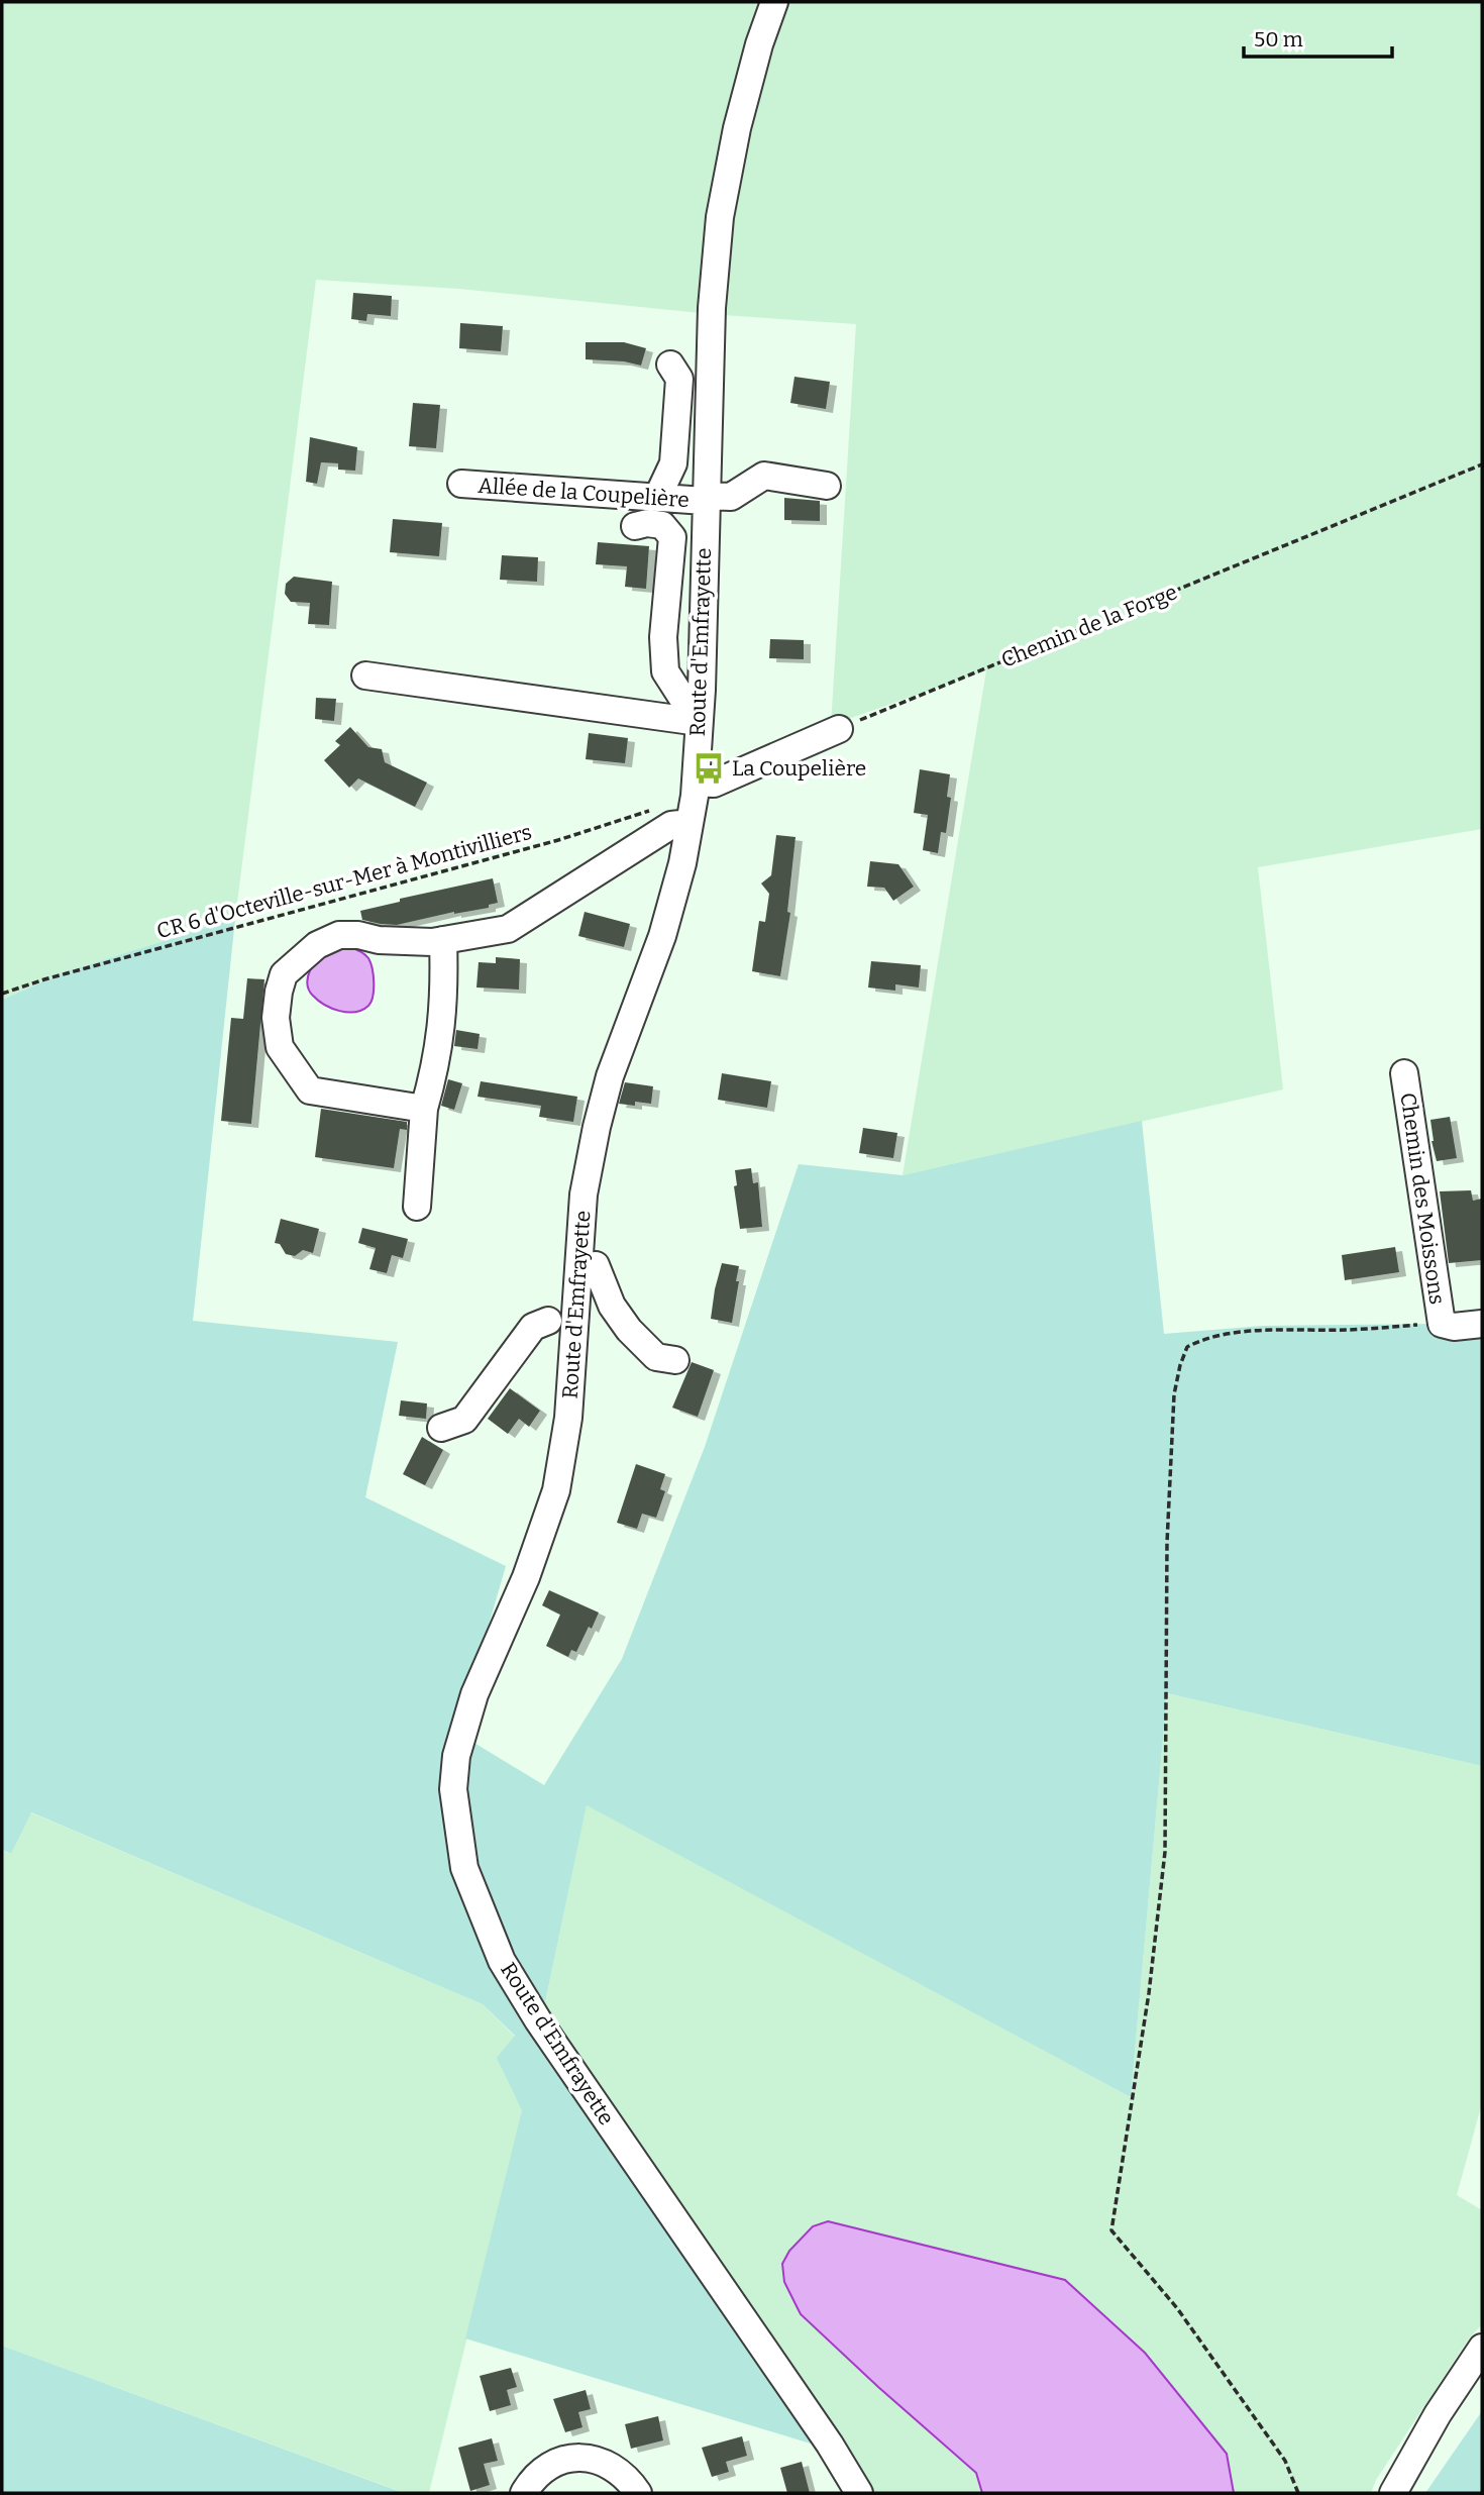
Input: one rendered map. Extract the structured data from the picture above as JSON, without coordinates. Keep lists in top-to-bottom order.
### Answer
{
  "streets": {
    "street": ["Allée de la Coupelière", "Route d'Emfrayette", "Chemin des Moissons"],
    "path": ["Chemin de la Forge", "CR 6 d'Octeville-sur-Mer à Montivilliers"]
  },
  "crossings": [
    ["Allée de la Coupelière", "Route d'Emfrayette"]
  ],
  "places": {
    "bus stop": ["La Coupelière"]
  },
  "scale_bar": "50 m"
}
